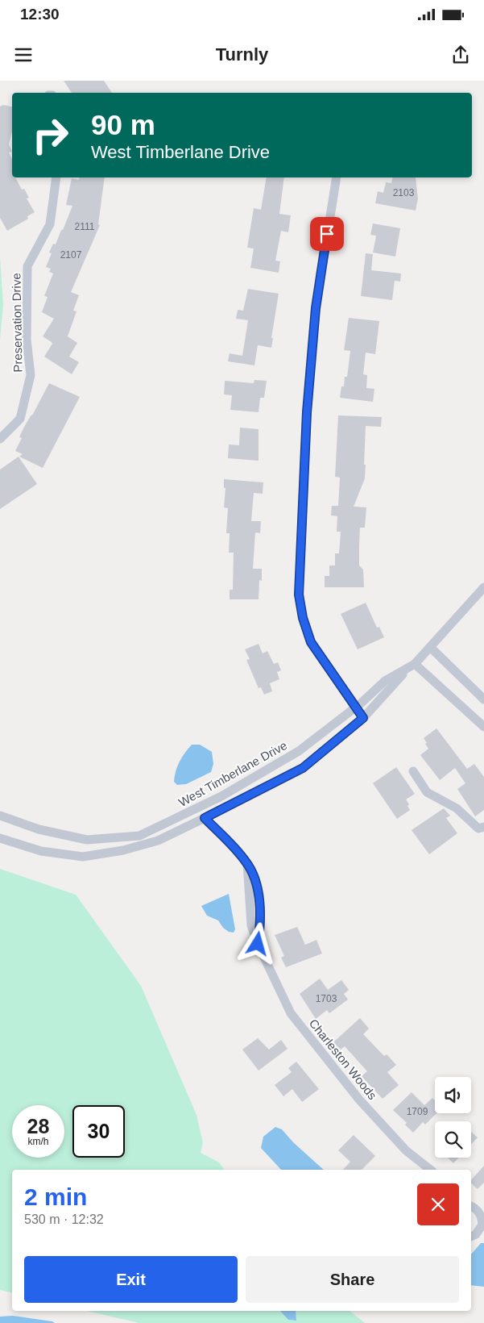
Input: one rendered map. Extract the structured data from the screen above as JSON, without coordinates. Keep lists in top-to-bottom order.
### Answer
{
  "streets": {
    "street": ["Preservation Drive", "West Timberlane Drive", "Charleston Woods"]
  },
  "crossings": [
    ["West Timberlane Drive", "Charleston Woods"]
  ],
  "house_numbers": [
    "2103",
    "2111",
    "2107",
    "1703",
    "1709"
  ],
  "page": {
    "status": "12:30",
    "header": "Turnly",
    "turn": ["90 m", "West Timberlane Drive"],
    "speed": "28 km/h",
    "limit": "30",
    "heading": ["2 min", "530 m · 12:32"],
    "buttons": ["Exit", "Share"]
  }
}
